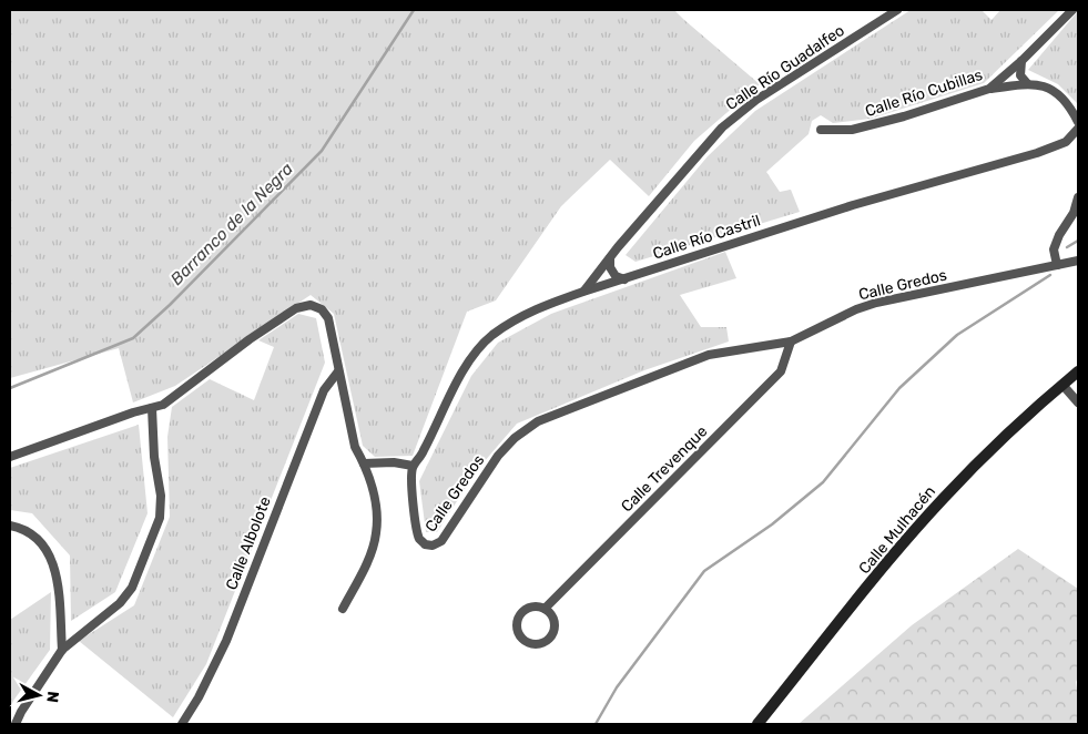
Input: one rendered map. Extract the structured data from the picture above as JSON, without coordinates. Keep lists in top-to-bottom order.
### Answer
{
  "streets": {
    "street": [
      "Calle Río Guadalfeo",
      "Calle Río Cubillas",
      "Calle Río Castril",
      "Calle Gredos",
      "Calle Trevenque",
      "Calle Mulhacén",
      "Calle Albolote"
    ]
  },
  "crossings": [
    ["Calle Río Guadalfeo", "Calle Río Castril"],
    ["Calle Río Castril", "Calle Gredos"],
    ["Calle Gredos", "Calle Trevenque"]
  ],
  "water": ["Barranco de la Negra"],
  "north": "right"
}
